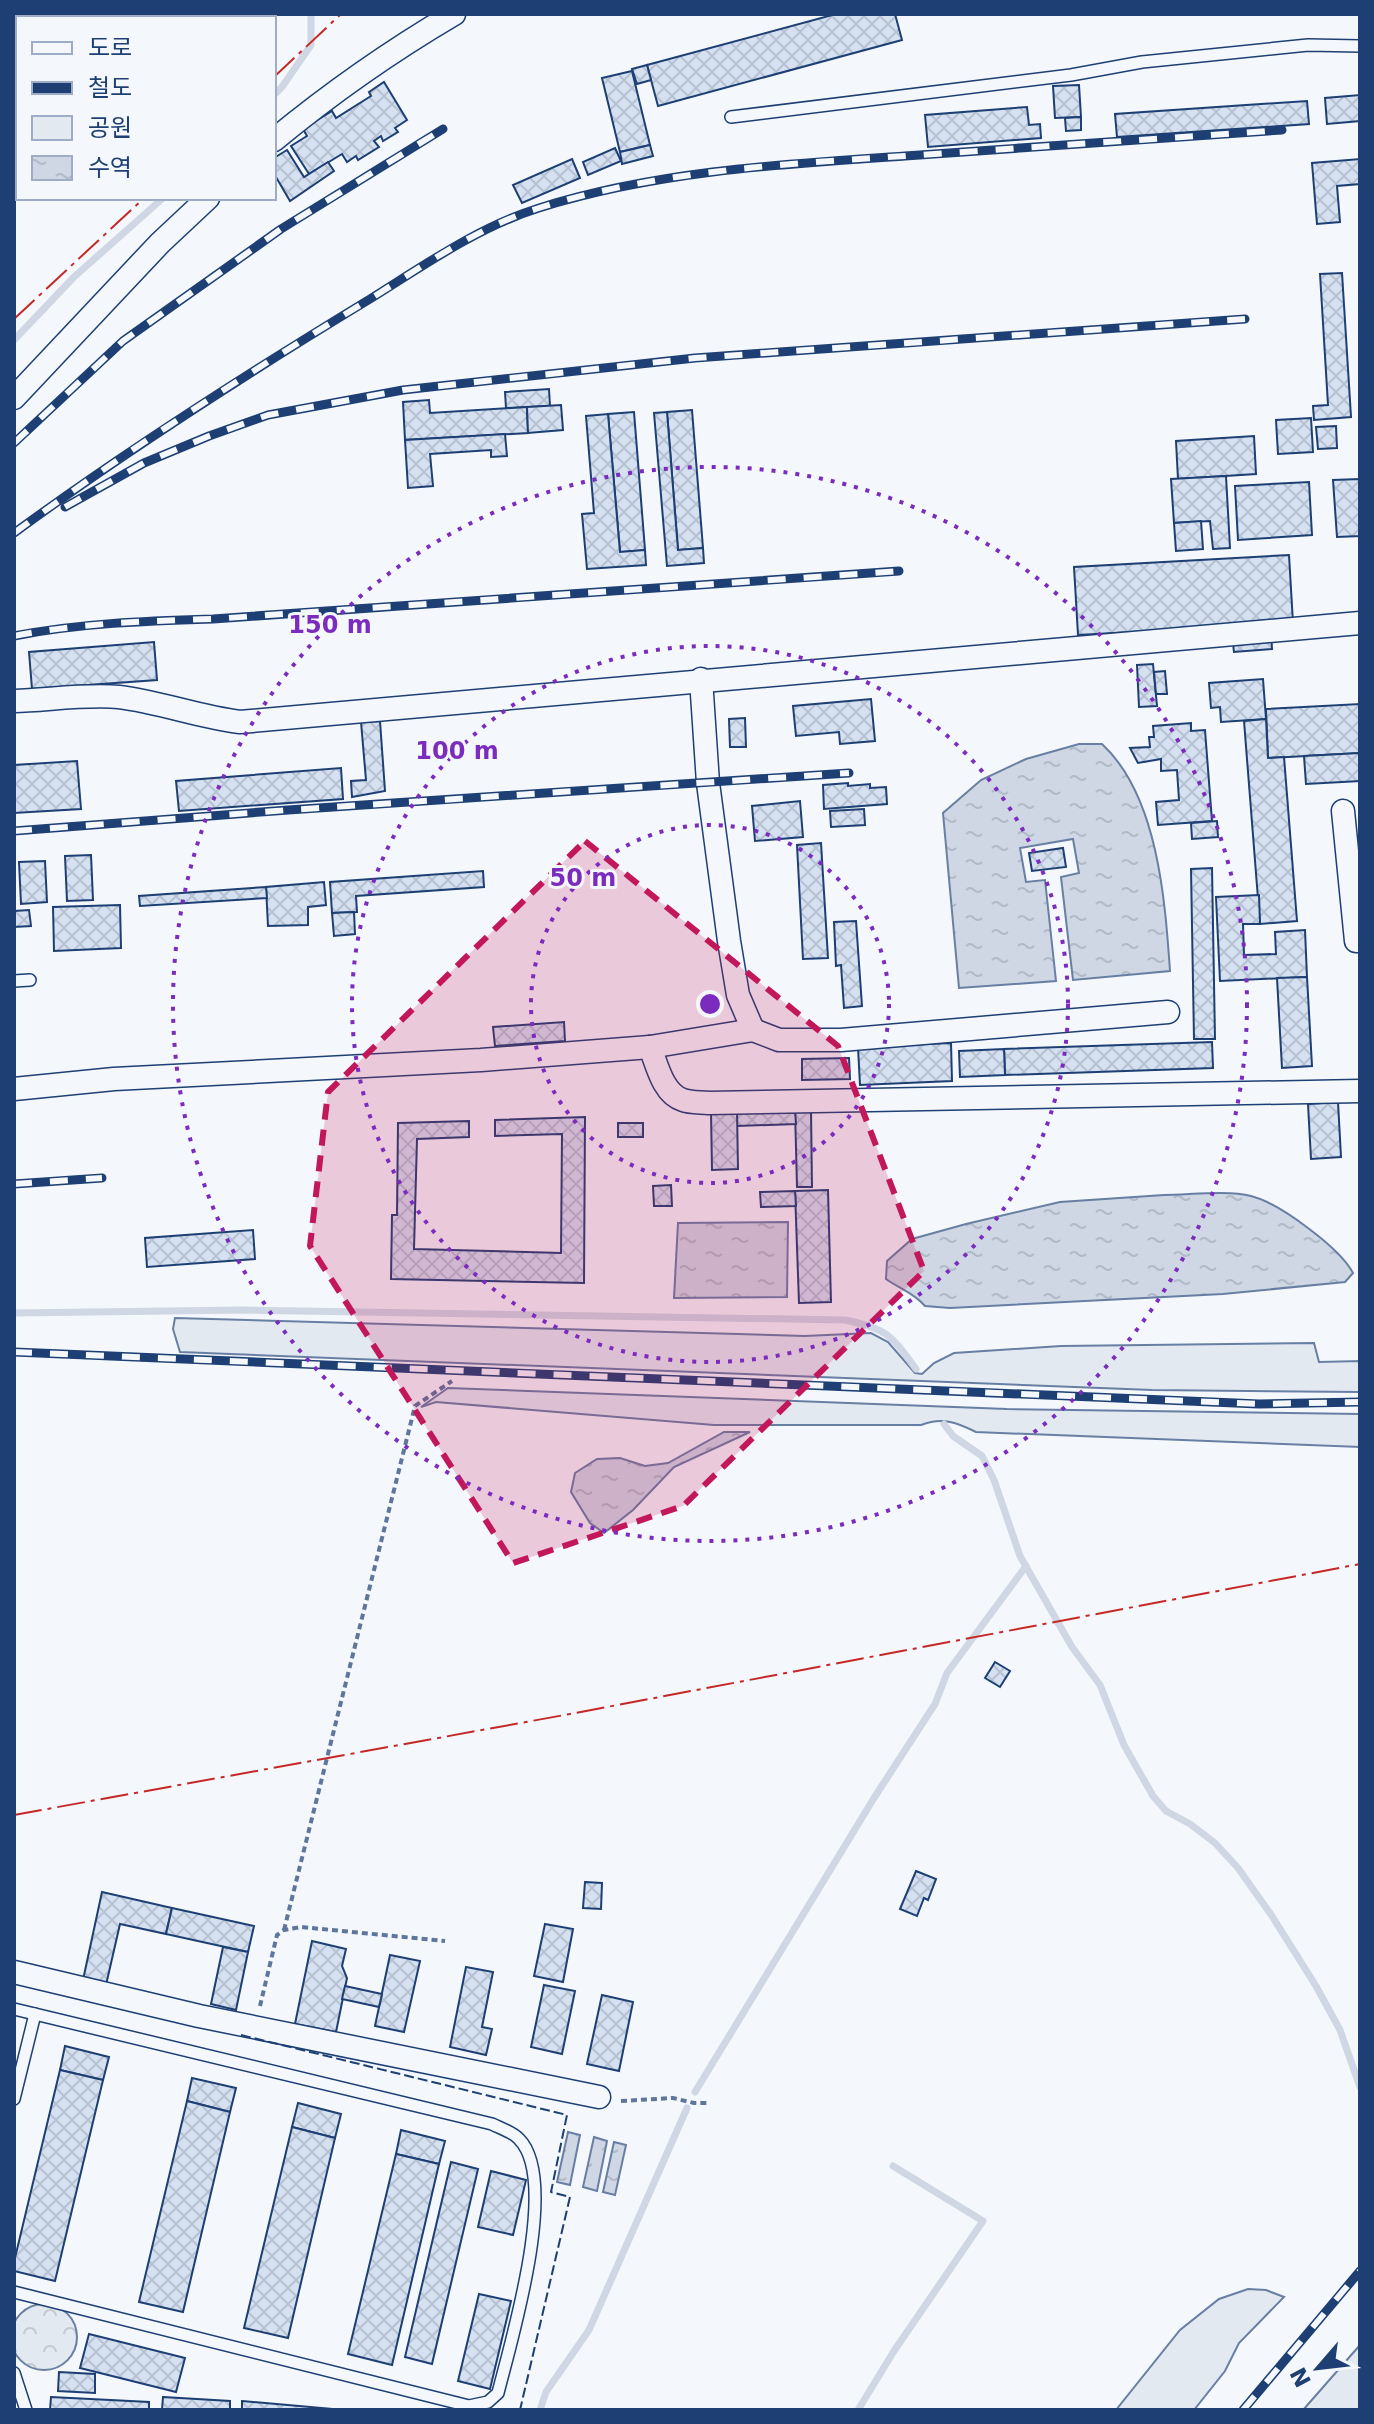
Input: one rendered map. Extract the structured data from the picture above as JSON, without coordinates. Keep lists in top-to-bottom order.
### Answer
{
  "legend": [
    "도로",
    "철도",
    "공원",
    "수역"
  ],
  "north": "bottom left",
  "rings": ["150 m", "100 m", "50 m"]
}
